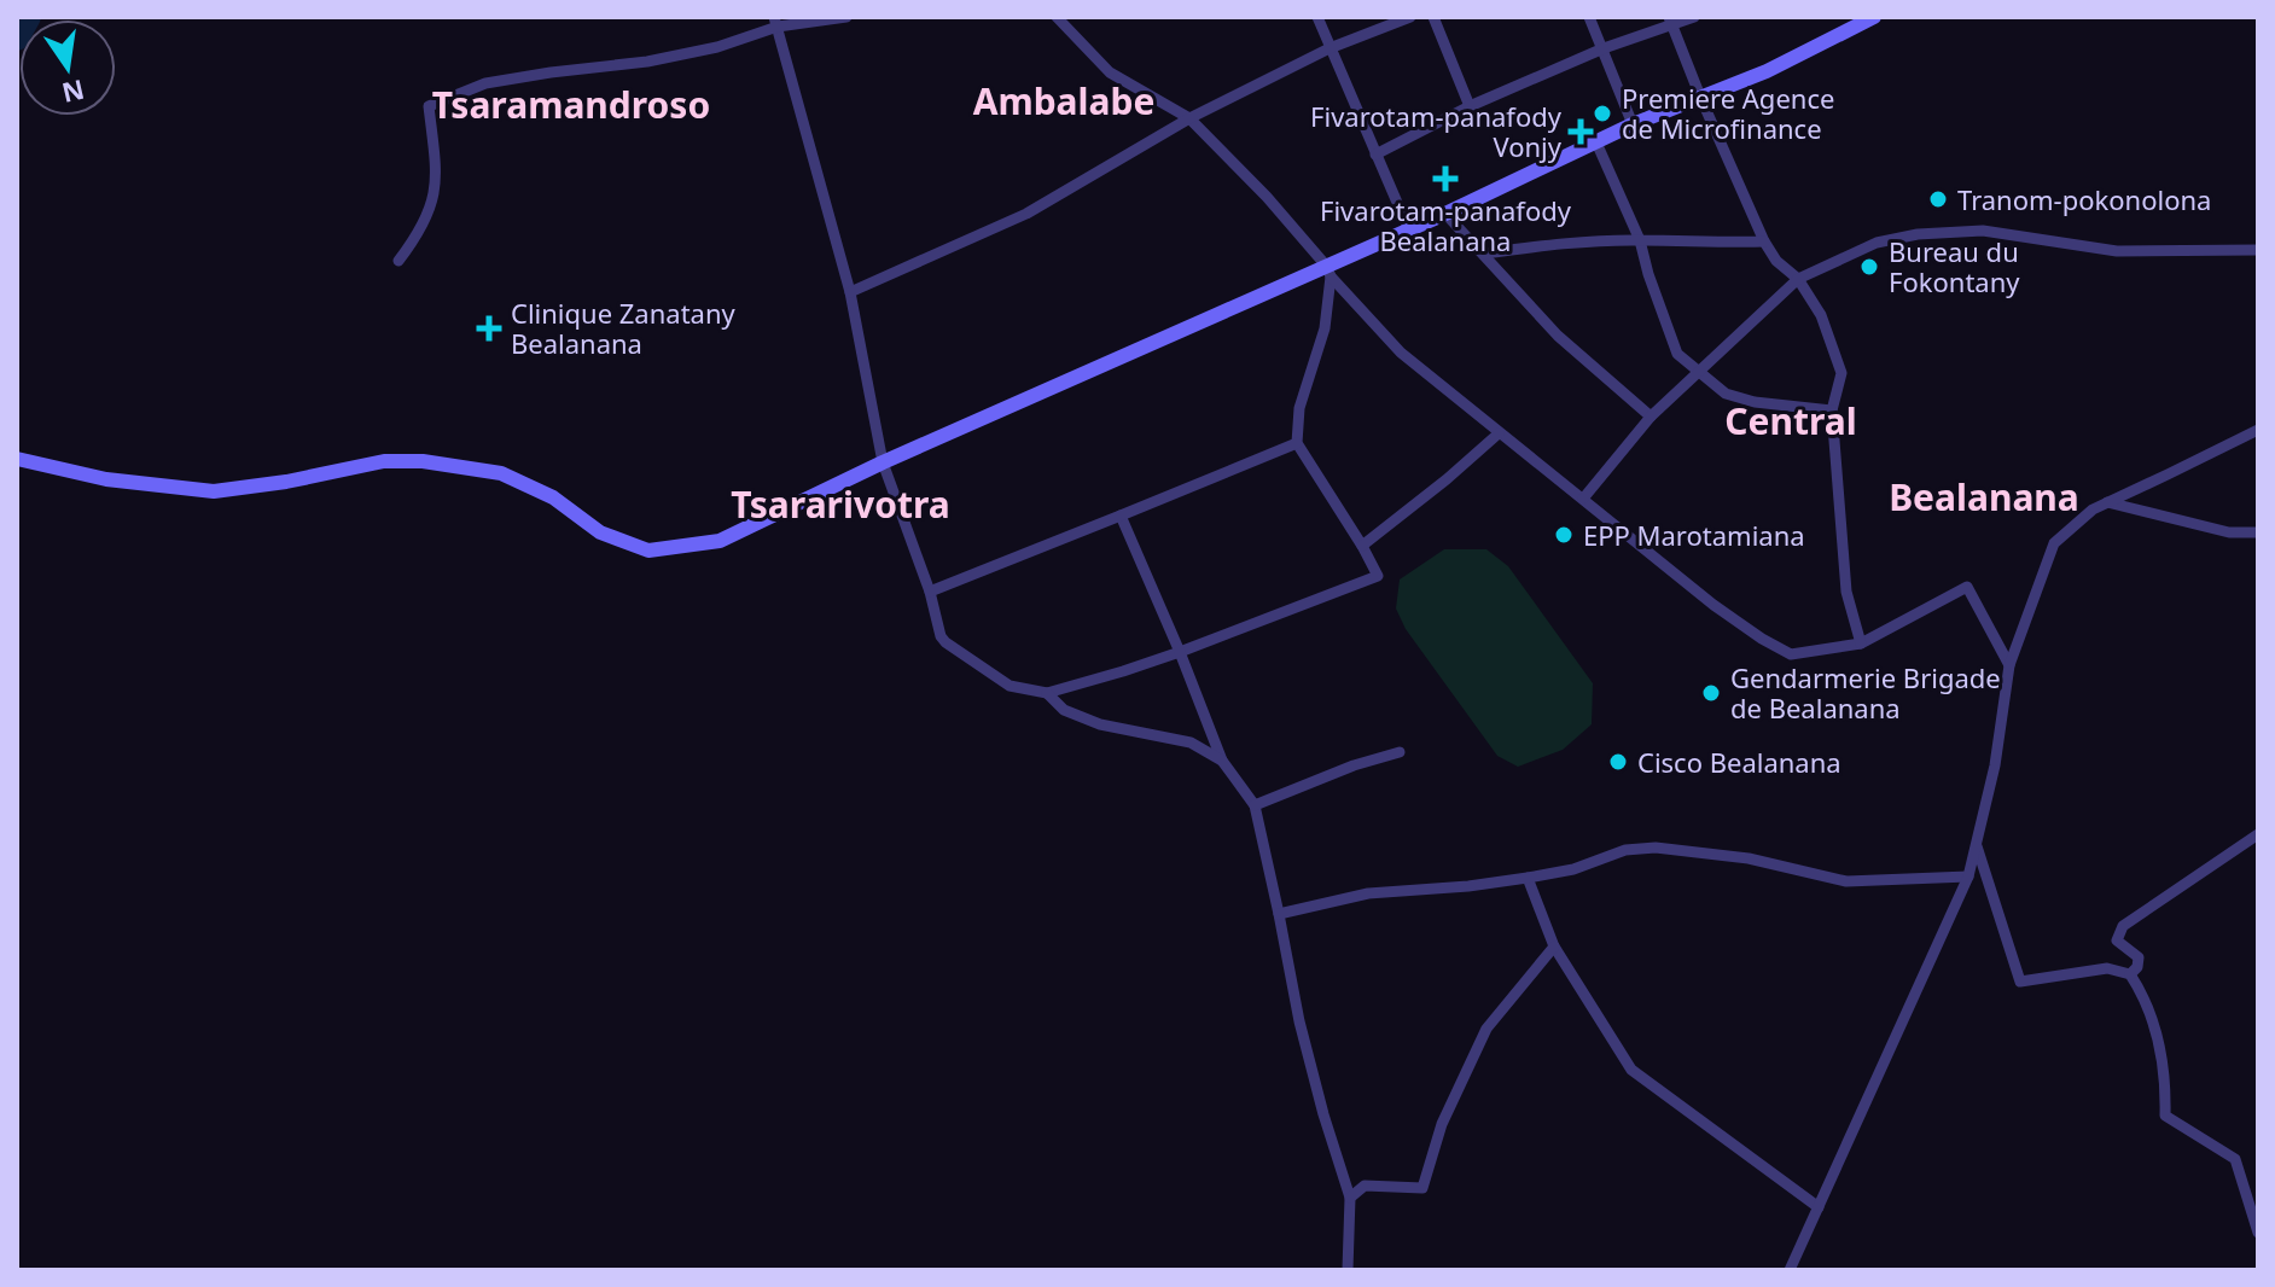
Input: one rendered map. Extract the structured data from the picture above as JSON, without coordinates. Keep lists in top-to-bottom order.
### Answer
{
  "districts": [
    "Ambalabe",
    "Tsaramandroso",
    "Central",
    "Bealanana",
    "Tsararivotra"
  ],
  "places": {
    "other": [
      "Premiere Agence de Microfinance",
      "Tranom-pokonolona",
      "Bureau du Fokontany",
      "EPP Marotamiana",
      "Gendarmerie Brigade de Bealanana",
      "Cisco Bealanana"
    ],
    "health": ["Fivarotam-panafody Vonjy", "Fivarotam-panafody Bealanana", "Clinique Zanatany Bealanana"]
  },
  "north": "bottom"
}
